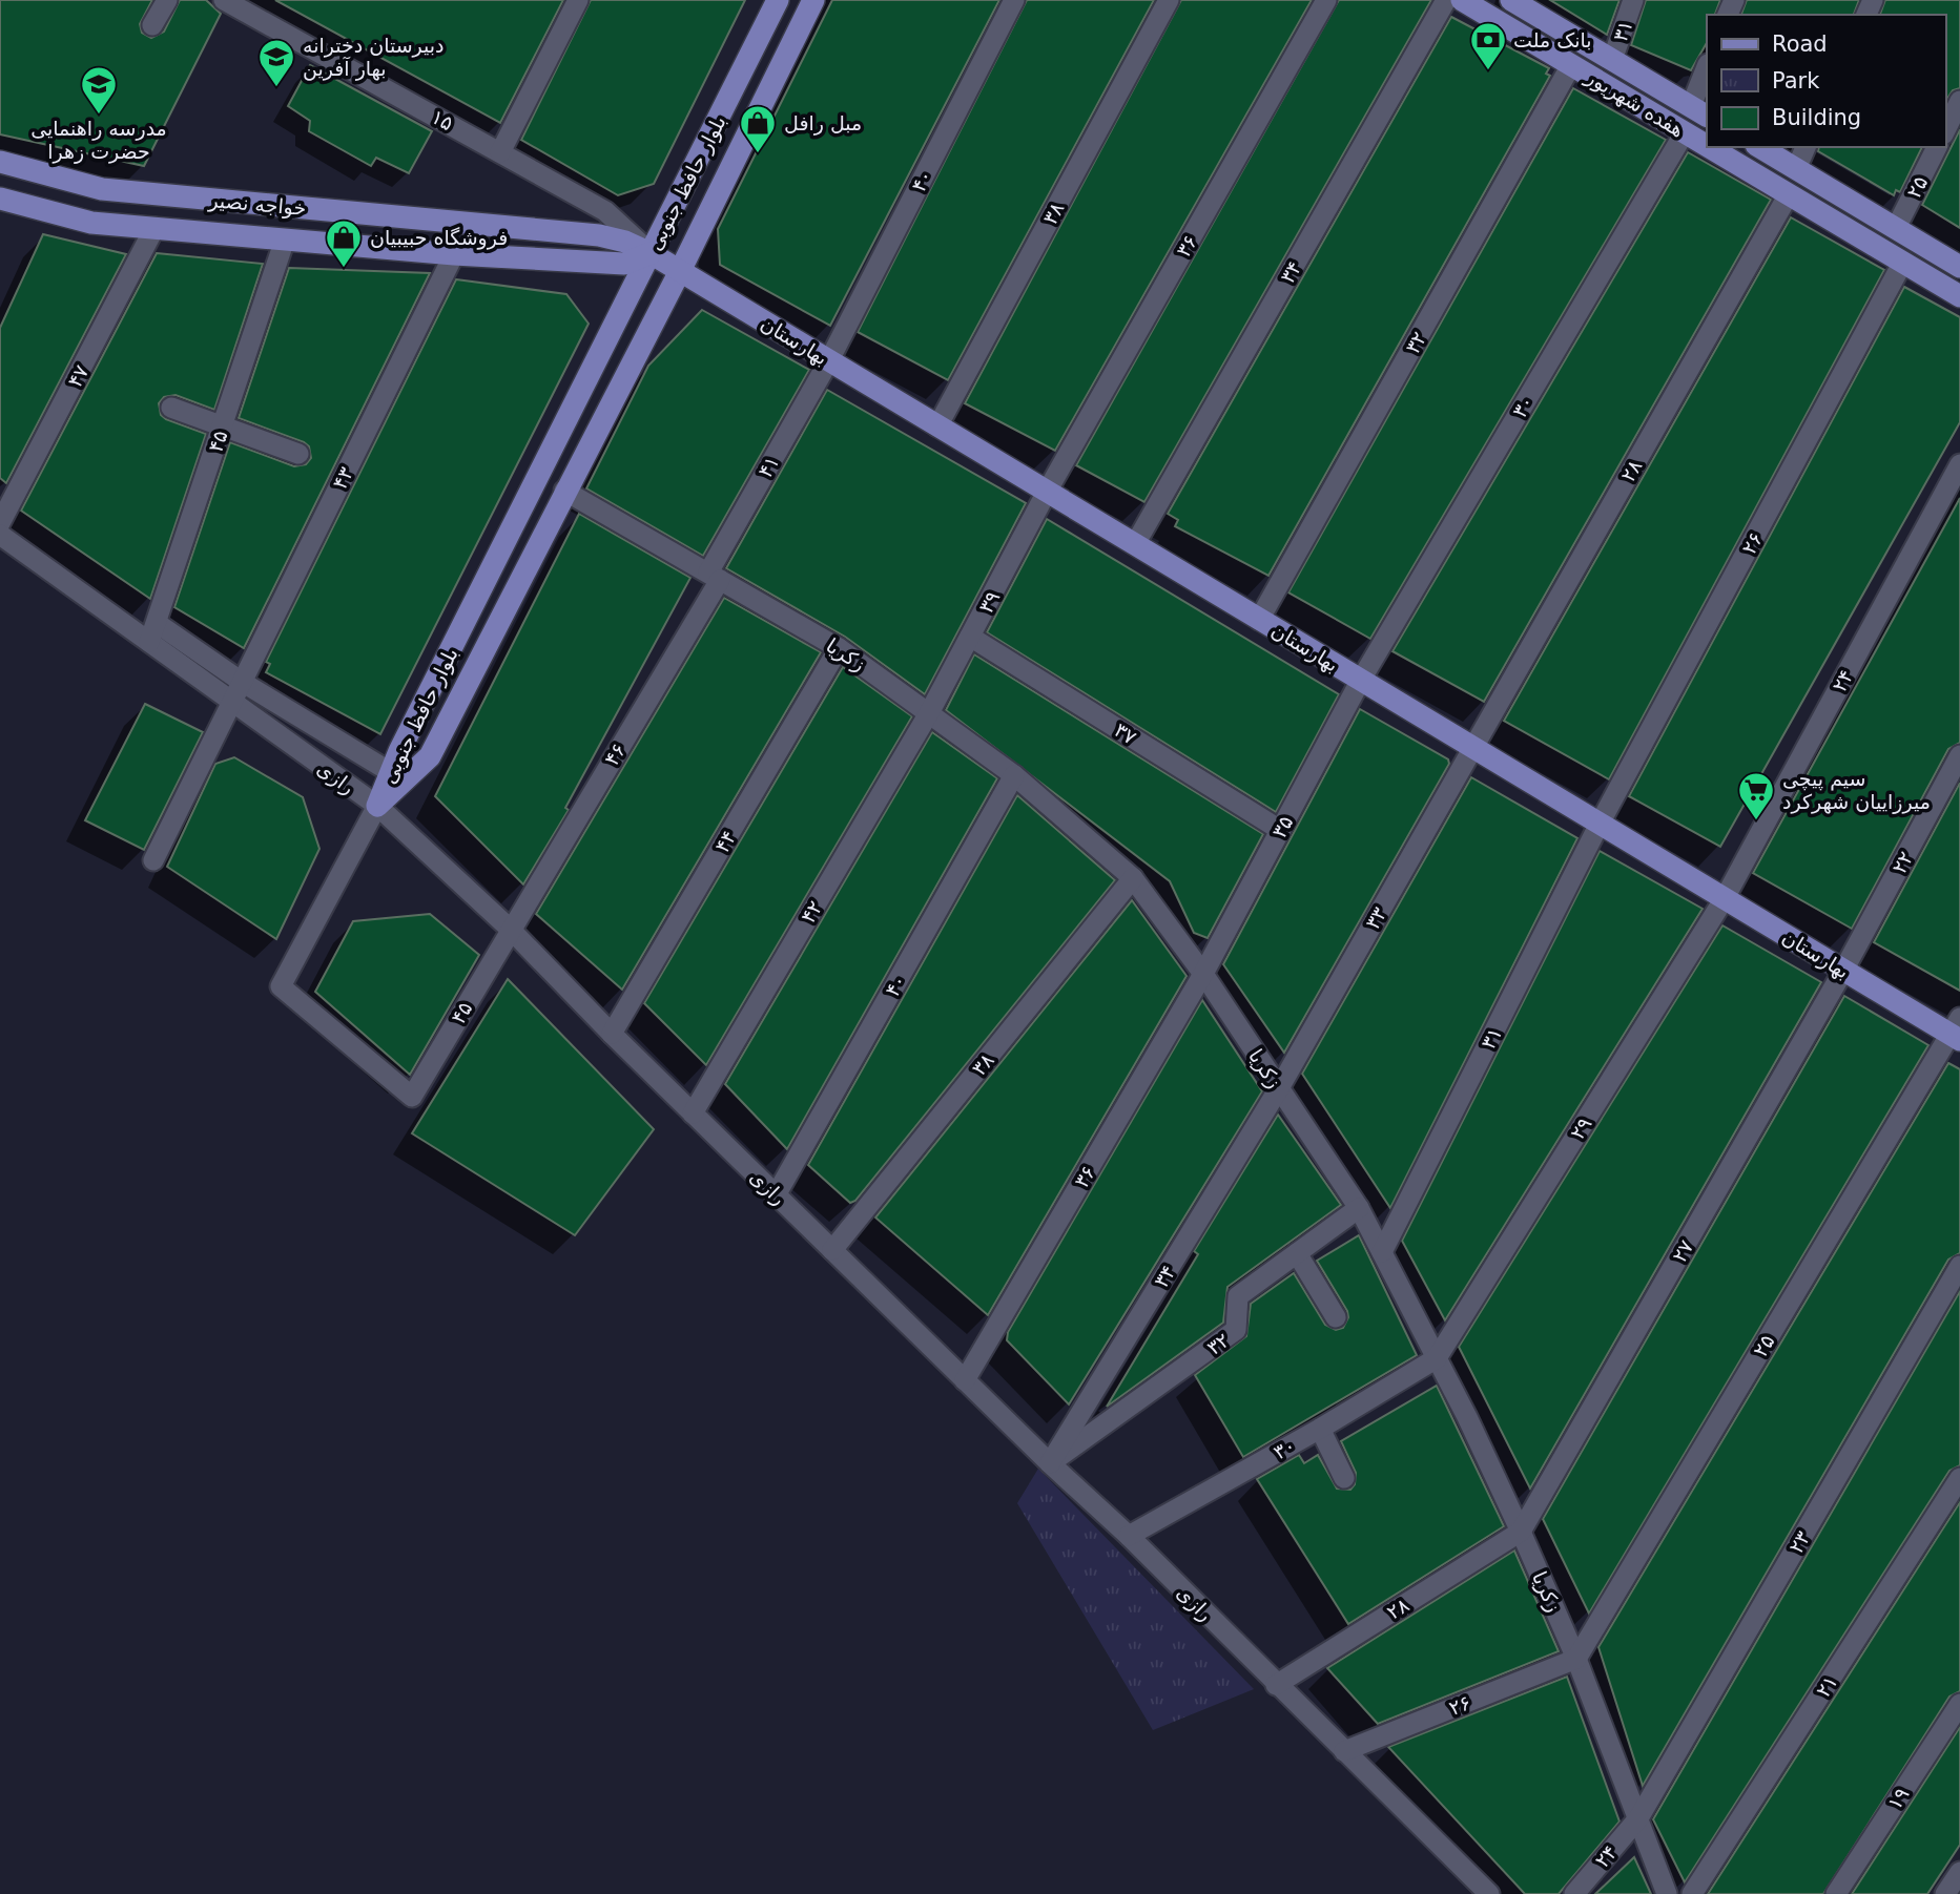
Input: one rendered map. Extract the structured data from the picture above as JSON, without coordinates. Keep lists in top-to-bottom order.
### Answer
{
  "streets": {
    "main road": [
      "هفده شهریور",
      "بلوار حافظ جنوبی",
      "خواجه نصیر",
      "بهارستان"
    ],
    "street": [
      "۳۱",
      "۱۵",
      "۴۰",
      "۲۵",
      "۳۸",
      "۳۶",
      "۳۴",
      "۳۲",
      "۴۷",
      "۳۰",
      "۴۵",
      "۴۱",
      "۲۸",
      "۴۳",
      "۲۶",
      "۳۹",
      "زکریا",
      "۲۴",
      "۳۷",
      "۴۶",
      "رازی",
      "۳۵",
      "۴۴",
      "۲۲",
      "۴۲",
      "۳۳",
      "۲۹",
      "۲۷",
      "۲۳",
      "۲۱",
      "۱۹"
    ]
  },
  "crossings": [
    ["۳۱", "هفده شهریور"],
    ["۳۱", "بهارستان"],
    ["۳۱", "۲۶"],
    ["۳۱", "زکریا"],
    ["هفده شهریور", "۳۲"],
    ["هفده شهریور", "۳۰"],
    ["هفده شهریور", "۲۸"],
    ["هفده شهریور", "۲۶"],
    ["۱۵", "بلوار حافظ جنوبی"],
    ["۱۵", "خواجه نصیر"],
    ["۱۵", "بهارستان"],
    ["۴۰", "بهارستان"],
    ["۴۰", "۴۱"],
    ["۴۰", "زکریا"],
    ["۴۰", "رازی"],
    ["بلوار حافظ جنوبی", "خواجه نصیر"],
    ["بلوار حافظ جنوبی", "بهارستان"],
    ["بلوار حافظ جنوبی", "۴۵"],
    ["بلوار حافظ جنوبی", "زکریا"],
    ["بلوار حافظ جنوبی", "رازی"],
    ["۲۵", "بهارستان"],
    ["۲۵", "۲۶"],
    ["۲۵", "زکریا"],
    ["خواجه نصیر", "بهارستان"],
    ["خواجه نصیر", "۴۷"],
    ["خواجه نصیر", "۴۵"],
    ["خواجه نصیر", "۴۳"],
    ["۳۸", "بهارستان"],
    ["۳۸", "زکریا"],
    ["۳۸", "رازی"],
    ["۳۶", "بهارستان"],
    ["۳۶", "۳۹"],
    ["۳۶", "زکریا"],
    ["۳۶", "رازی"],
    ["۳۶", "۳۵"],
    ["۳۴", "بهارستان"],
    ["۳۴", "۳۲"],
    ["۳۴", "زکریا"],
    ["۳۴", "رازی"],
    ["۳۴", "۳۳"],
    ["بهارستان", "۳۲"],
    ["بهارستان", "۳۰"],
    ["بهارستان", "۴۱"],
    ["بهارستان", "۲۸"],
    ["بهارستان", "۲۶"],
    ["بهارستان", "۳۹"],
    ["بهارستان", "۲۴"],
    ["بهارستان", "۳۵"],
    ["بهارستان", "۲۲"],
    ["بهارستان", "۳۳"],
    ["بهارستان", "۲۹"],
    ["بهارستان", "۲۷"],
    ["۳۲", "زکریا"],
    ["۳۲", "رازی"],
    ["۳۰", "زکریا"],
    ["۳۰", "رازی"],
    ["۳۰", "۳۵"],
    ["۳۰", "۲۹"],
    ["۴۵", "۴۶"],
    ["۴۵", "رازی"],
    ["۴۱", "زکریا"],
    ["۴۱", "۴۶"],
    ["۲۸", "زکریا"],
    ["۲۸", "رازی"],
    ["۲۸", "۳۳"],
    ["۲۸", "۲۷"],
    ["۴۳", "رازی"],
    ["۲۶", "زکریا"],
    ["۲۶", "رازی"],
    ["۳۹", "زکریا"],
    ["۳۹", "۳۷"],
    ["۳۹", "۴۲"],
    ["زکریا", "۲۴"],
    ["زکریا", "۴۶"],
    ["زکریا", "۳۵"],
    ["زکریا", "۴۴"],
    ["زکریا", "۴۲"],
    ["زکریا", "۳۳"],
    ["زکریا", "۲۹"],
    ["زکریا", "۲۷"],
    ["زکریا", "۲۳"],
    ["۲۴", "۲۹"],
    ["۲۴", "۲۳"],
    ["۳۷", "۳۵"],
    ["۴۶", "رازی"],
    ["رازی", "۴۴"],
    ["رازی", "۴۲"],
    ["۲۲", "۲۷"]
  ],
  "places": {
    "bank": ["بانک ملت"],
    "school or university": ["دبیرستان دخترانه بهار آفرین", "مدرسه راهنمایی حضرت زهرا"],
    "shop": ["مبل رافل", "فروشگاه حبیبیان"],
    "supermarket": ["سیم پیچی میرزاییان شهرکرد"]
  },
  "legend": ["Road", "Park", "Building"]
}
